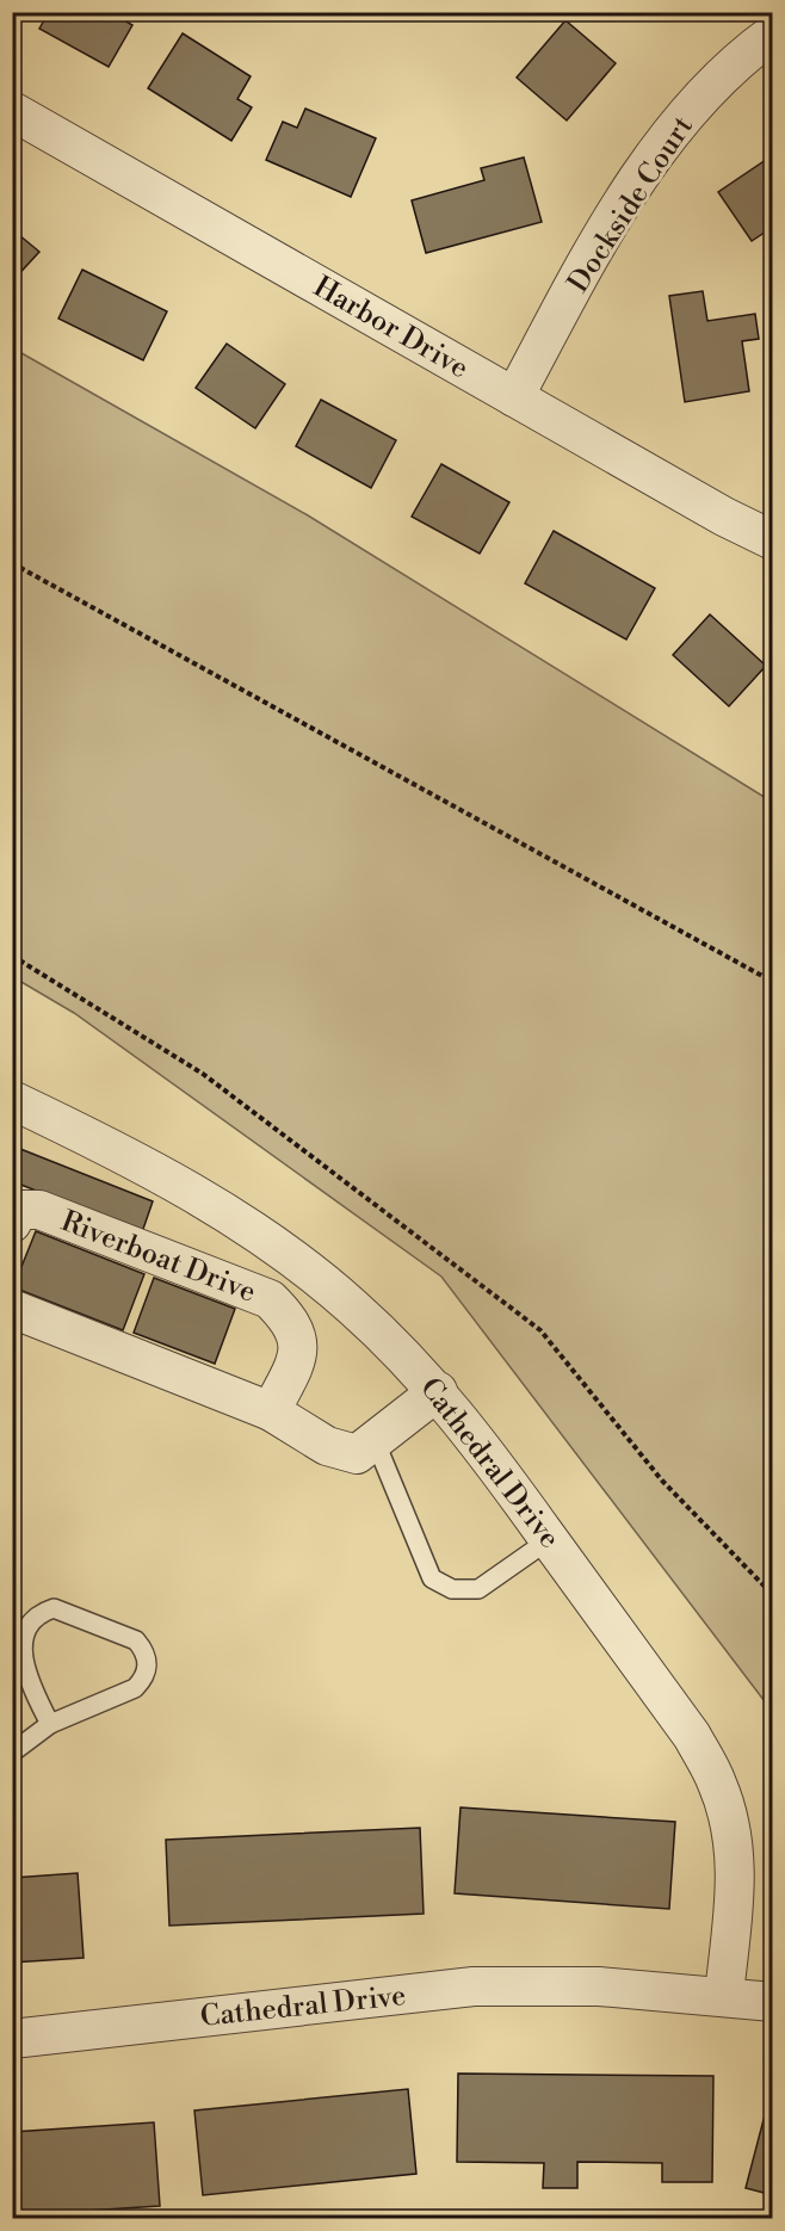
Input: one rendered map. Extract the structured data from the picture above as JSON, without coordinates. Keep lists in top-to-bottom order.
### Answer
{
  "streets": {
    "street": [
      "Dockside Court",
      "Harbor Drive",
      "Riverboat Drive",
      "Cathedral Drive"
    ]
  },
  "crossings": [
    ["Dockside Court", "Harbor Drive"]
  ]
}
